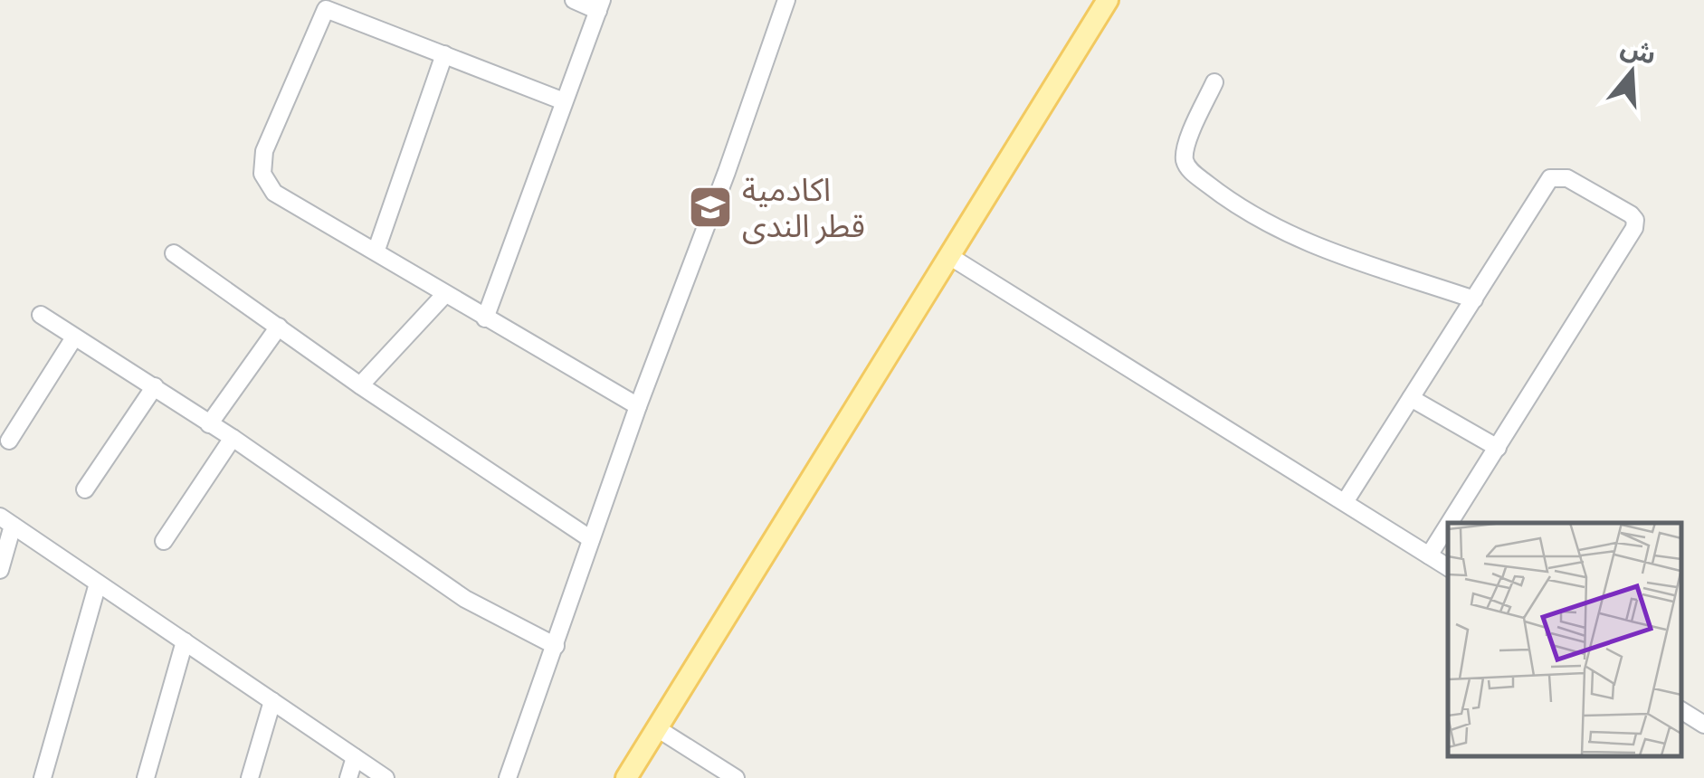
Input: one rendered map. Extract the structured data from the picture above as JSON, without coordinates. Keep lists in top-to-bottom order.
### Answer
{
  "places": {
    "school or university": ["اكادمية قطر الندى"]
  },
  "north": "top"
}
